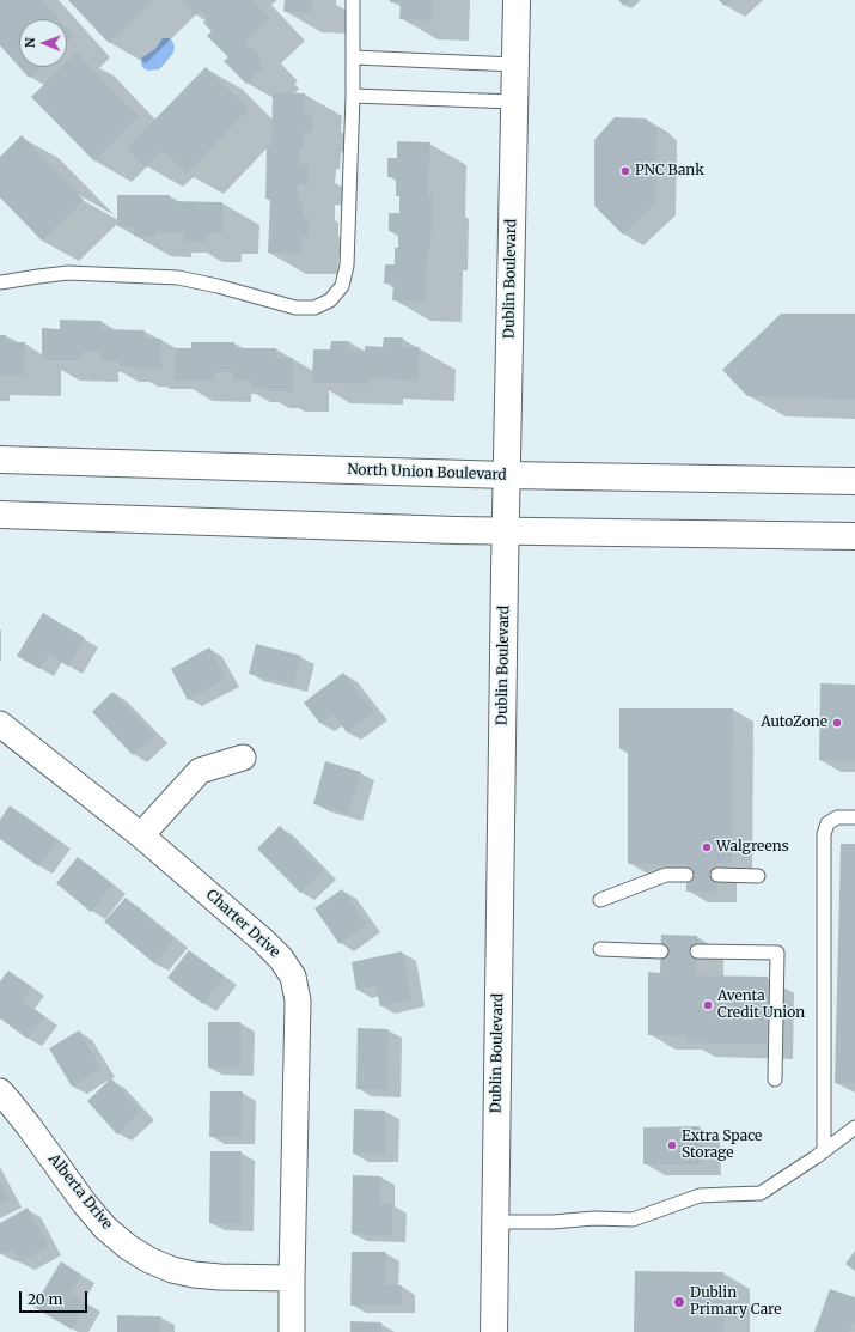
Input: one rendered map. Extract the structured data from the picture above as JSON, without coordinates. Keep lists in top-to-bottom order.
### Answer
{
  "streets": {
    "main road": ["Dublin Boulevard", "North Union Boulevard"],
    "street": ["Charter Drive", "Alberta Drive"]
  },
  "crossings": [
    ["Dublin Boulevard", "North Union Boulevard"],
    ["Charter Drive", "Alberta Drive"]
  ],
  "places": [
    "PNC Bank",
    "AutoZone",
    "Walgreens",
    "Aventa Credit Union",
    "Extra Space Storage",
    "Dublin Primary Care"
  ],
  "scale_bar": "20 m",
  "north": "left"
}
